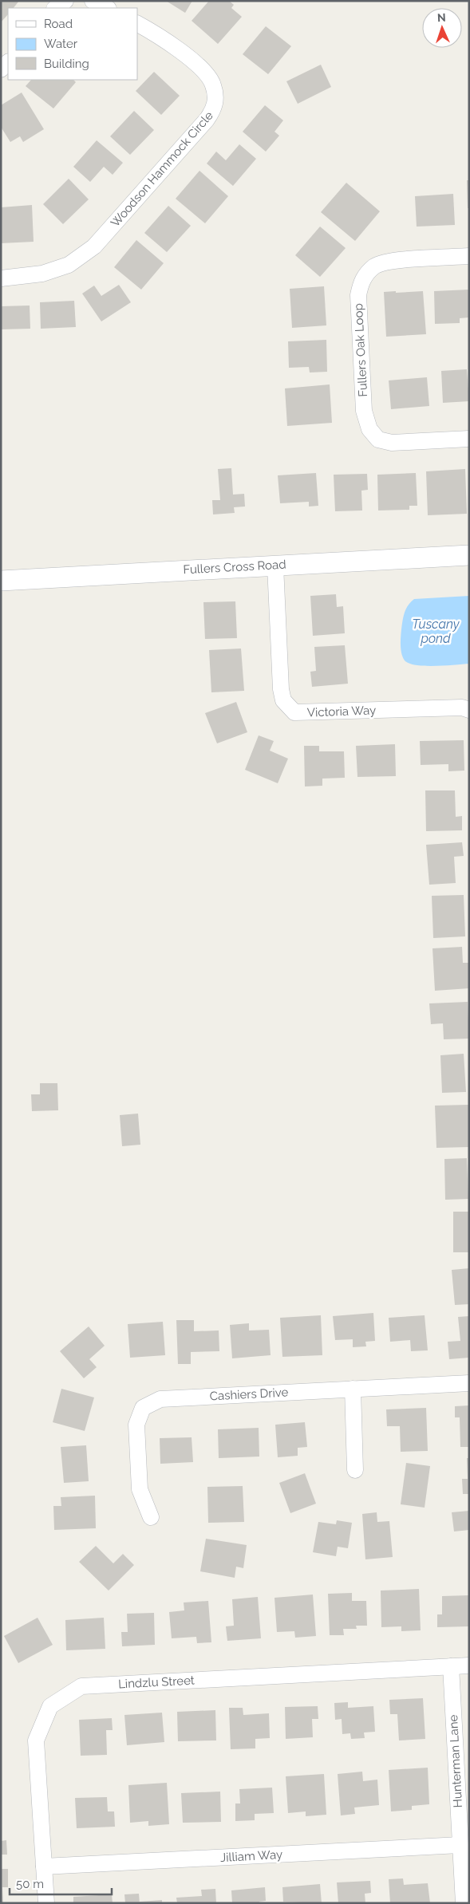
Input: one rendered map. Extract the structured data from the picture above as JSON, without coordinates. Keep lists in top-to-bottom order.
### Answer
{
  "streets": {
    "street": [
      "Woodson Hammock Circle",
      "Fullers Oak Loop",
      "Fullers Cross Road",
      "Victoria Way",
      "Cashiers Drive",
      "Lindzlu Street",
      "Hunterman Lane",
      "Jilliam Way"
    ]
  },
  "crossings": [
    ["Fullers Cross Road", "Victoria Way"],
    ["Lindzlu Street", "Hunterman Lane"],
    ["Lindzlu Street", "Jilliam Way"],
    ["Hunterman Lane", "Jilliam Way"]
  ],
  "water": ["Tuscany pond"],
  "legend": ["Road", "Water", "Building"],
  "scale_bar": "50 m",
  "north": "top"
}
